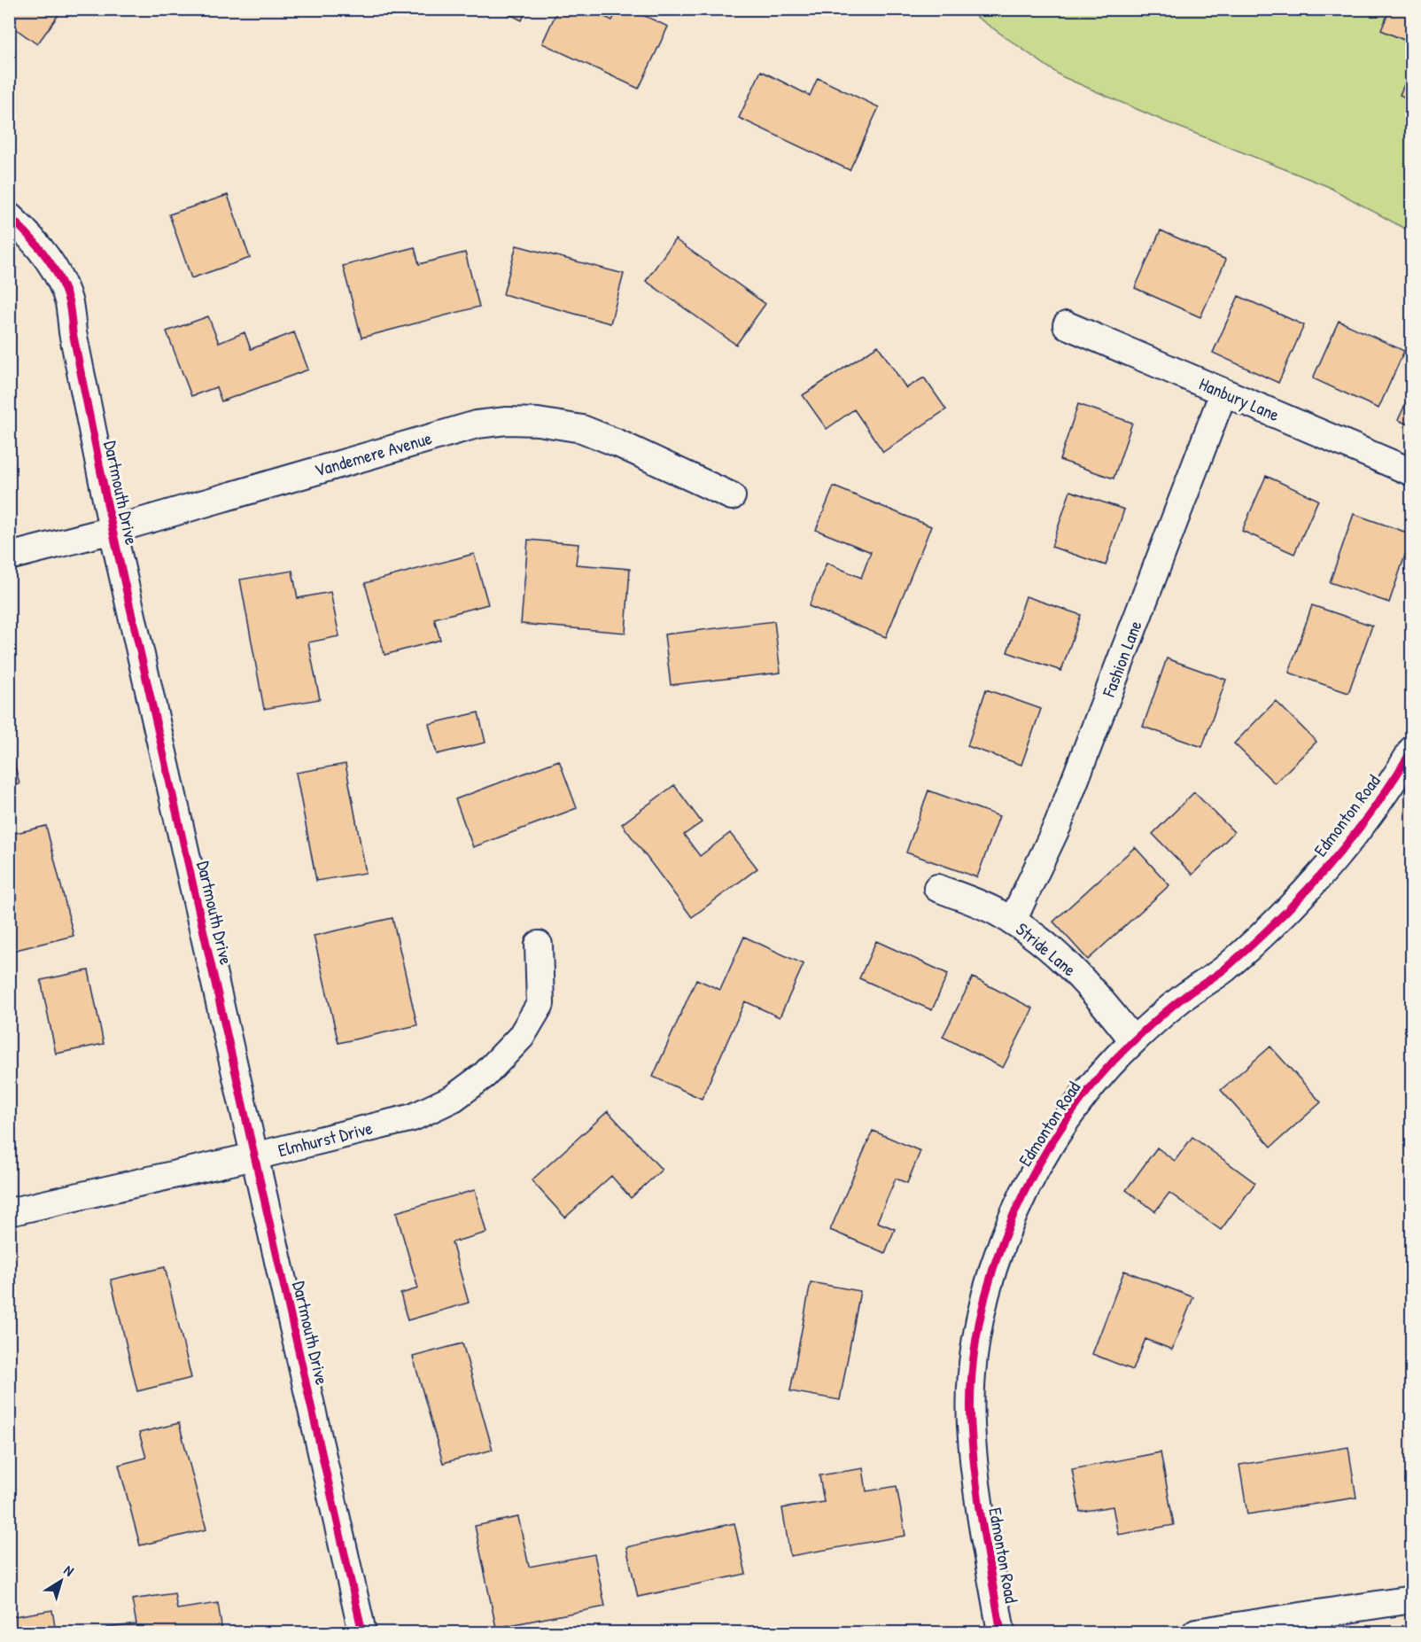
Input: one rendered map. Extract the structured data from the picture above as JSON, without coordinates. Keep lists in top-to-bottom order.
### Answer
{
  "streets": {
    "street": [
      "Hanbury Lane",
      "Vandemere Avenue",
      "Dartmouth Drive",
      "Fashion Lane",
      "Edmonton Road",
      "Stride Lane",
      "Elmhurst Drive"
    ]
  },
  "crossings": [
    ["Hanbury Lane", "Fashion Lane"],
    ["Vandemere Avenue", "Dartmouth Drive"],
    ["Dartmouth Drive", "Elmhurst Drive"],
    ["Fashion Lane", "Stride Lane"],
    ["Edmonton Road", "Stride Lane"]
  ],
  "north": "top right"
}
